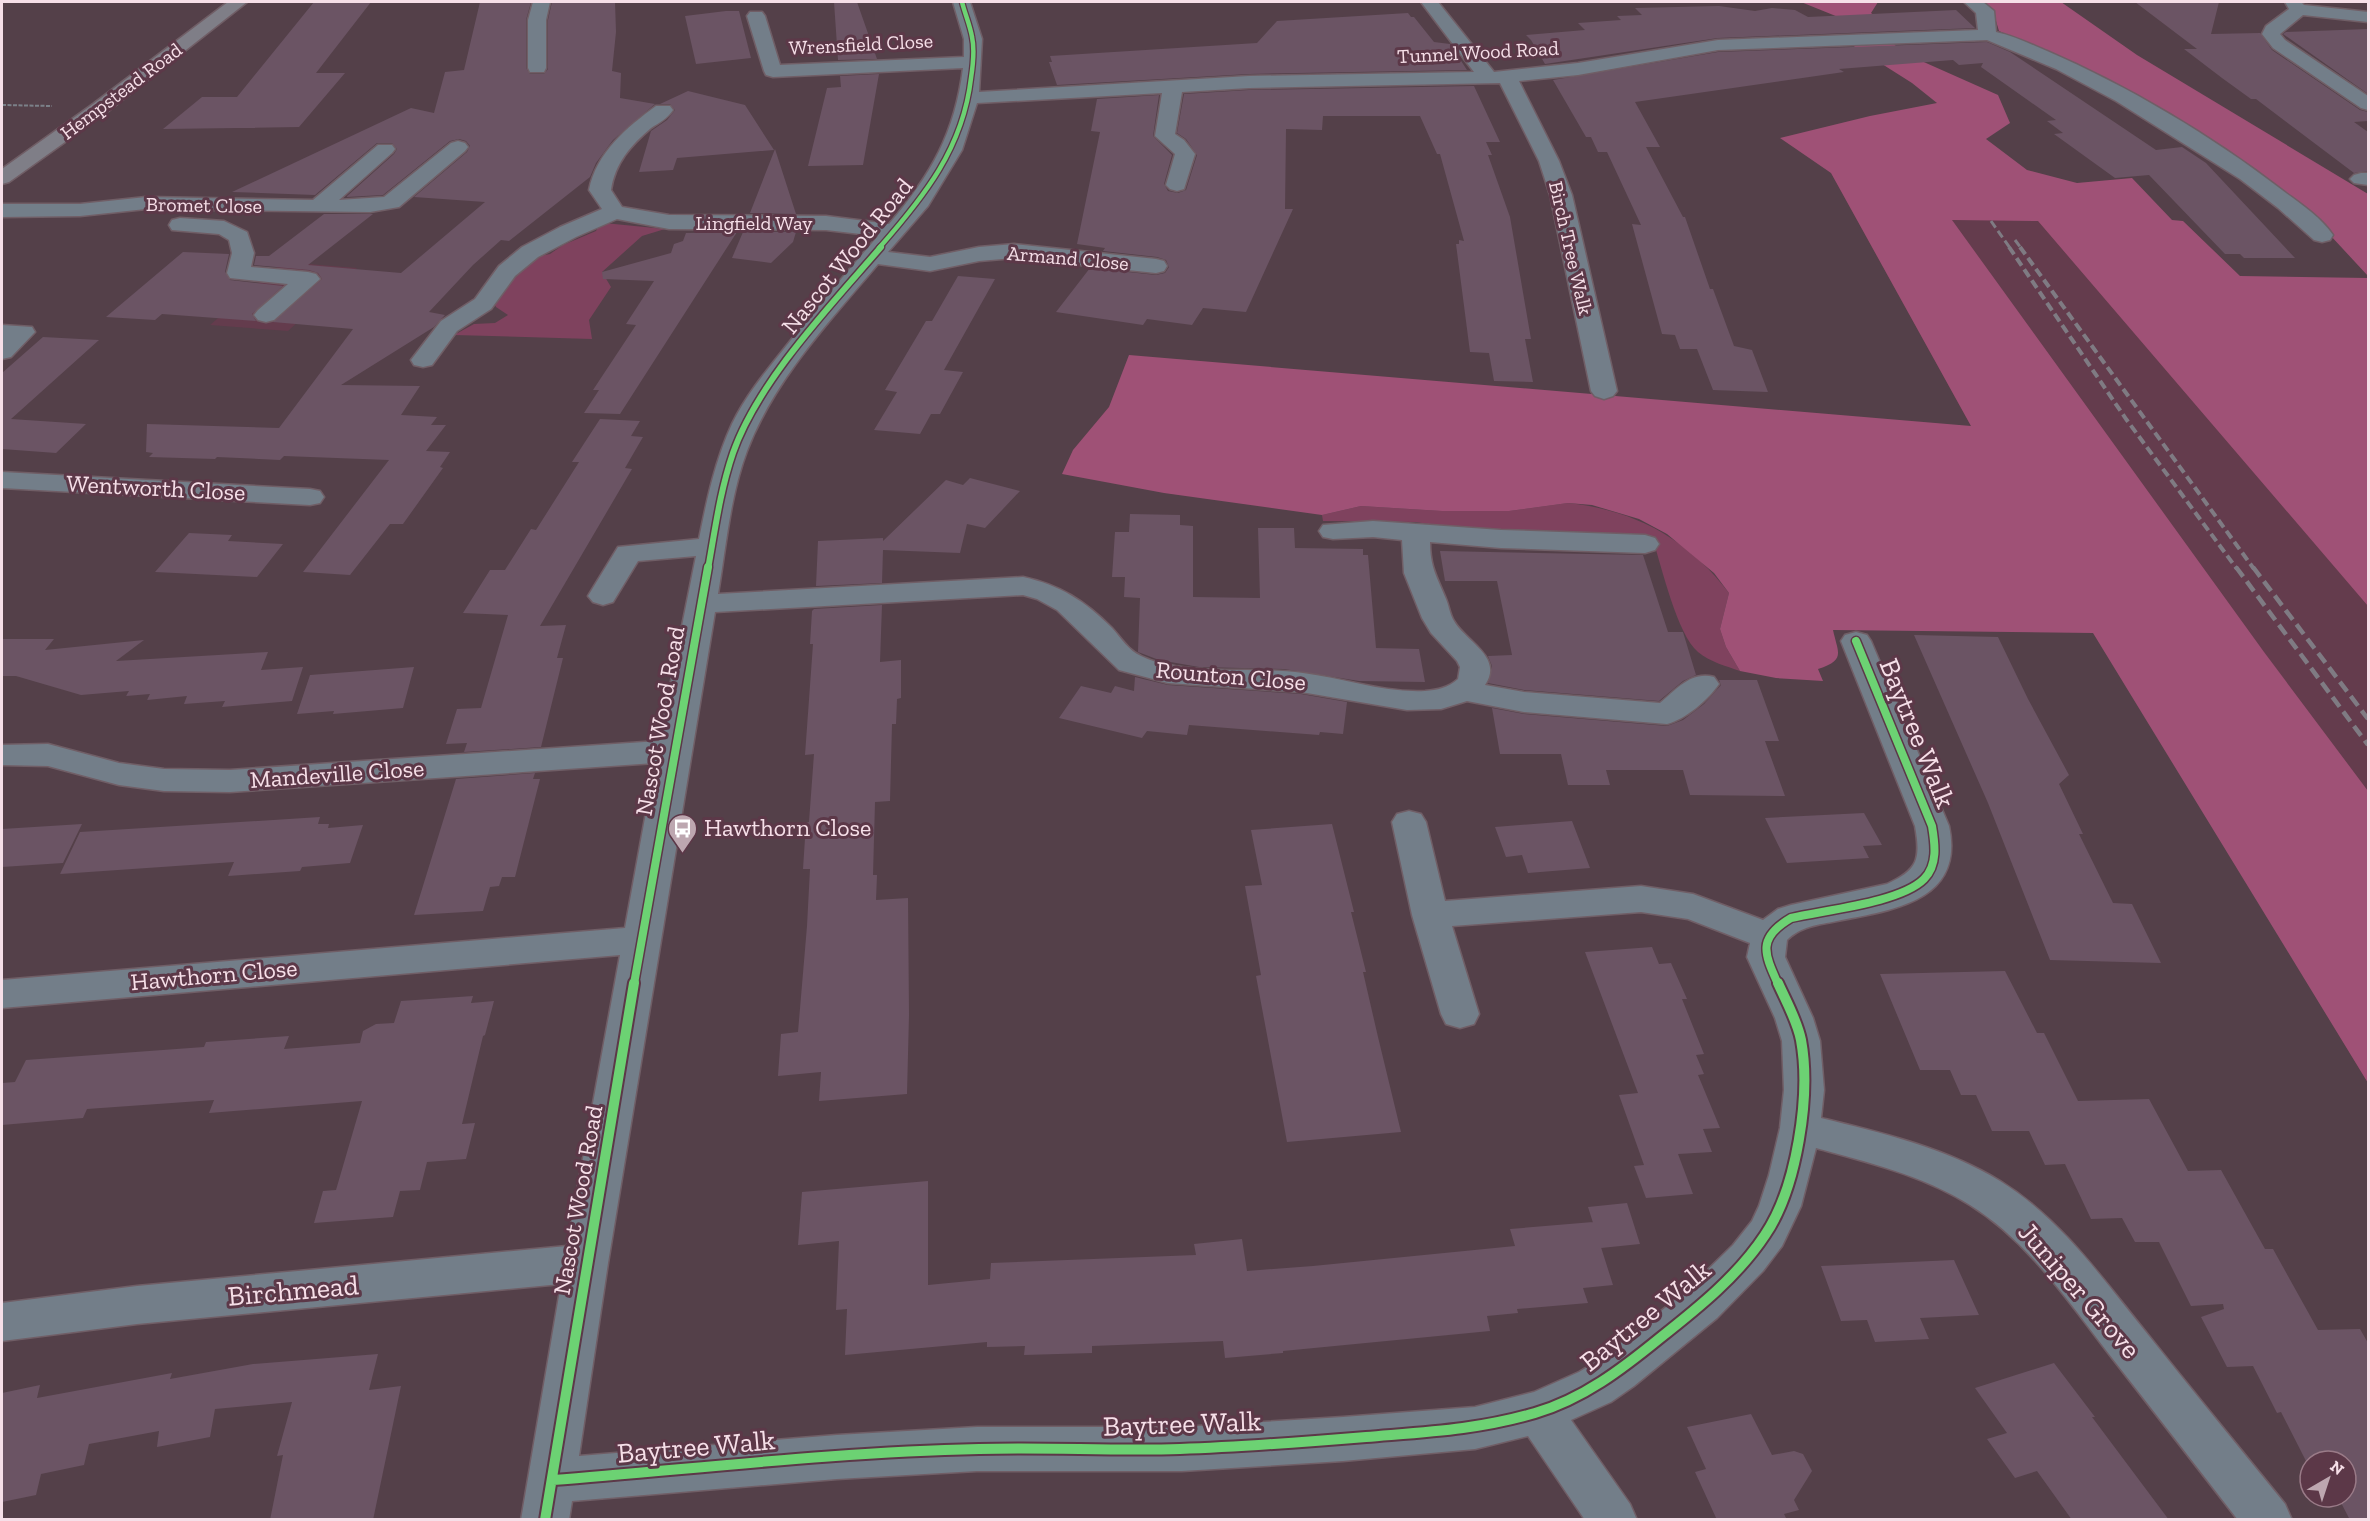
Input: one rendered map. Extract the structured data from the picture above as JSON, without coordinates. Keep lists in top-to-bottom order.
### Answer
{
  "streets": {
    "main road": ["Hempstead Road"],
    "street": [
      "Wrensfield Close",
      "Tunnel Wood Road",
      "Bromet Close",
      "Lingfield Way",
      "Birch Tree Walk",
      "Nascot Wood Road",
      "Armand Close",
      "Wentworth Close",
      "Rounton Close",
      "Baytree Walk",
      "Mandeville Close",
      "Hawthorn Close",
      "Birchmead",
      "Juniper Grove"
    ]
  },
  "crossings": [
    ["Wrensfield Close", "Nascot Wood Road"],
    ["Tunnel Wood Road", "Birch Tree Walk"],
    ["Tunnel Wood Road", "Nascot Wood Road"],
    ["Lingfield Way", "Nascot Wood Road"],
    ["Nascot Wood Road", "Armand Close"],
    ["Nascot Wood Road", "Rounton Close"],
    ["Nascot Wood Road", "Baytree Walk"],
    ["Nascot Wood Road", "Mandeville Close"],
    ["Nascot Wood Road", "Hawthorn Close"],
    ["Nascot Wood Road", "Birchmead"],
    ["Baytree Walk", "Juniper Grove"]
  ],
  "places": {
    "bus stop": ["Hawthorn Close"]
  },
  "north": "top right"
}
